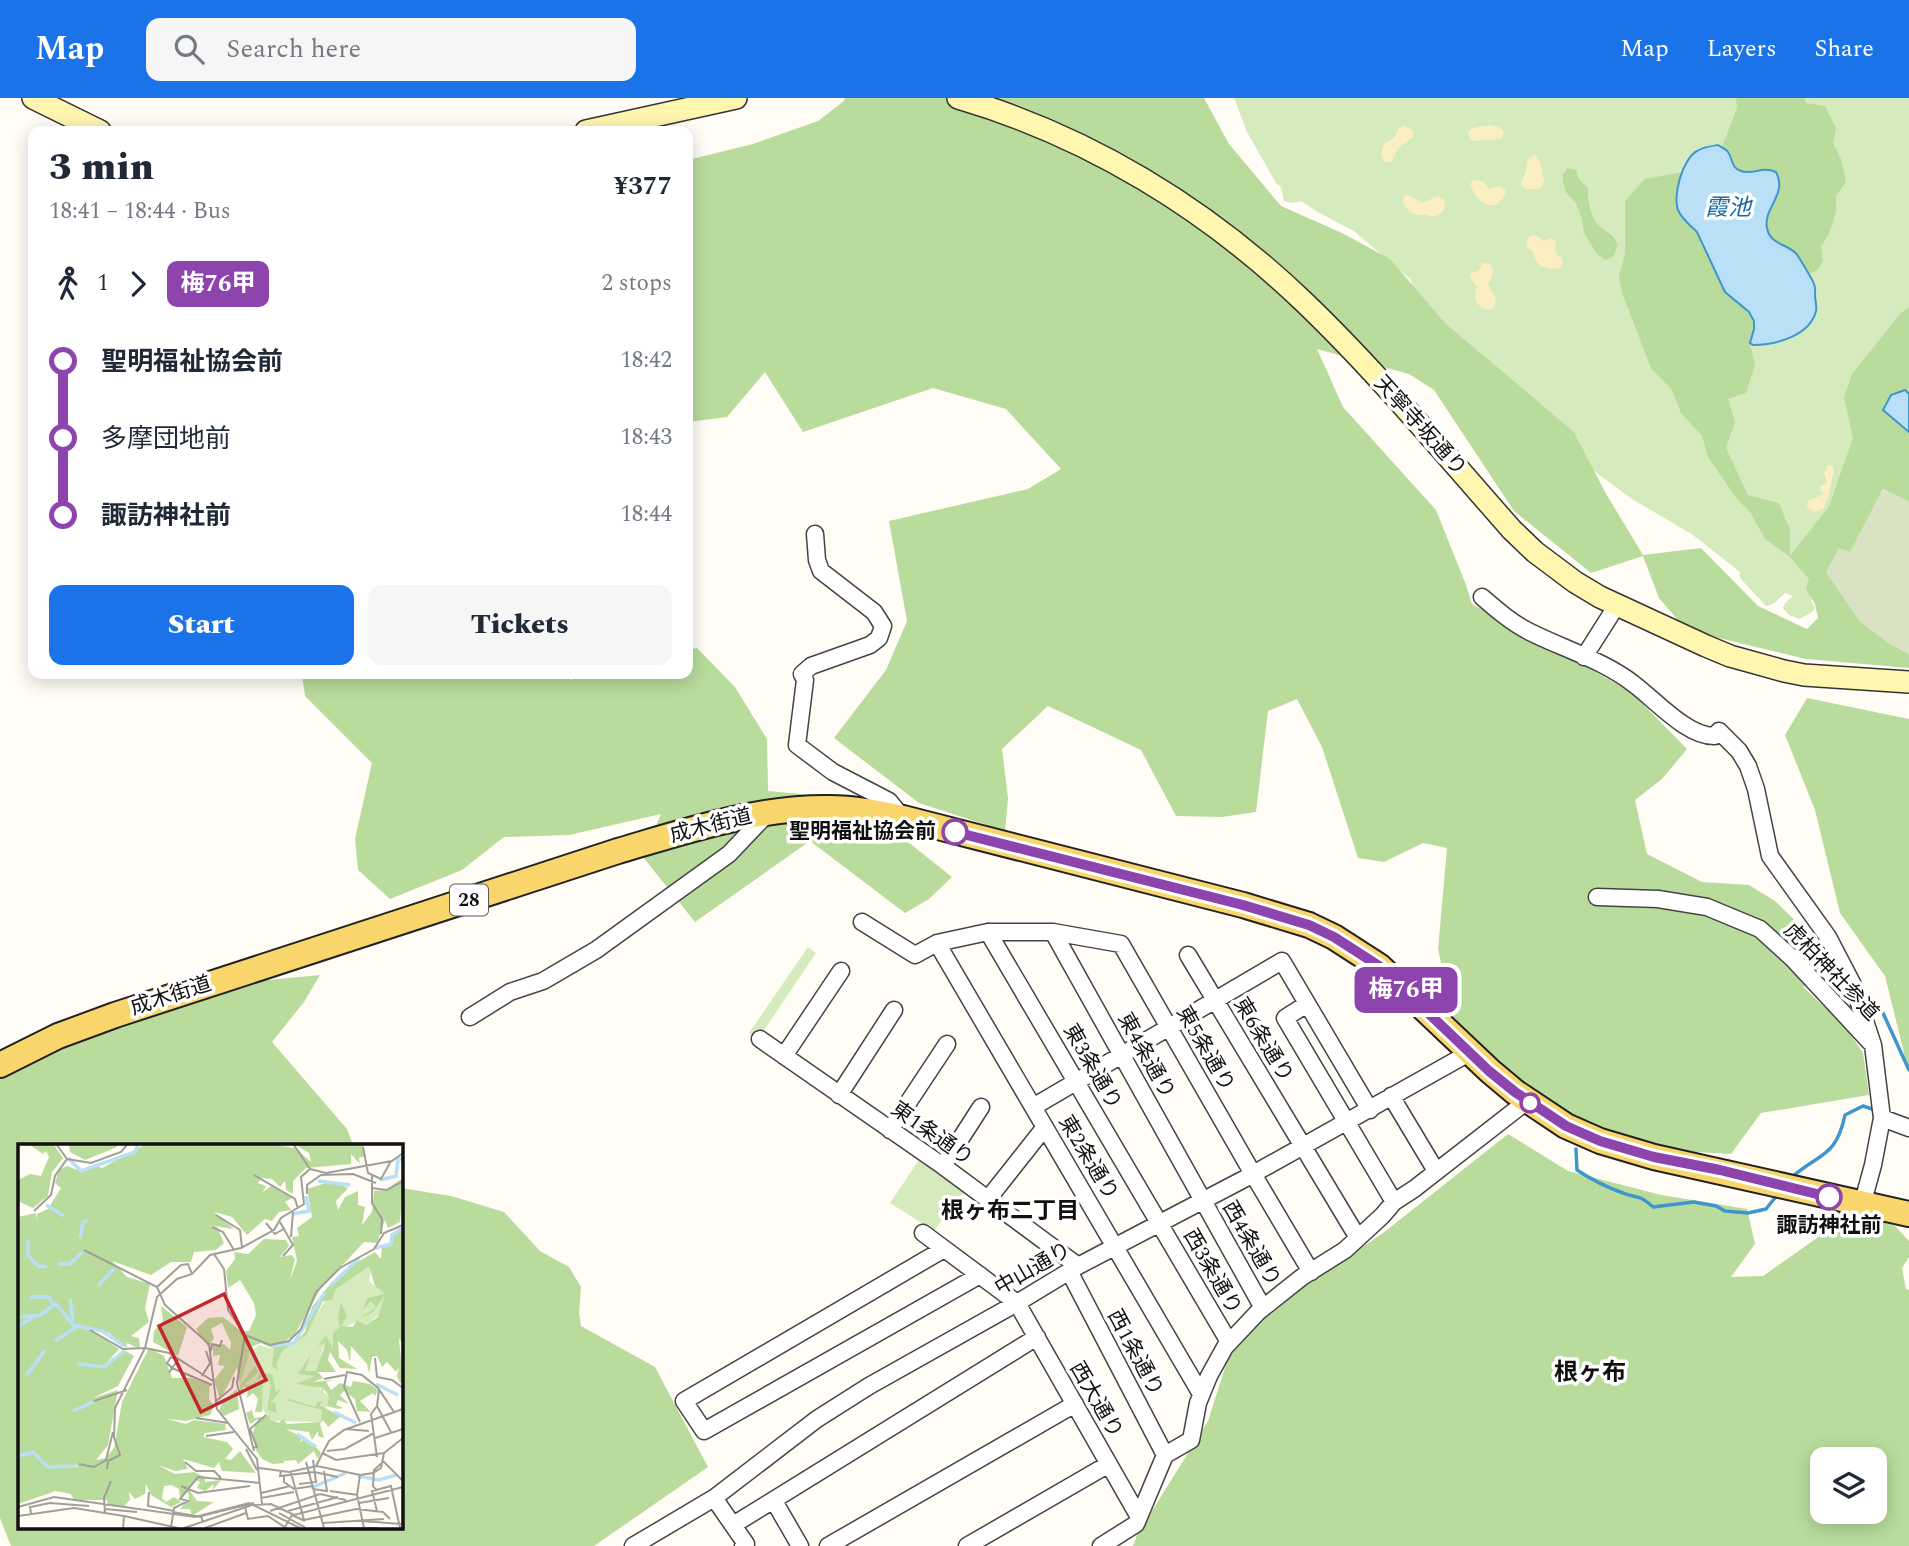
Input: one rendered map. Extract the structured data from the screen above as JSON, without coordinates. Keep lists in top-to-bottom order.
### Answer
{
  "streets": {
    "main road": ["成木街道", "28"],
    "street": [
      "天寧寺坂通り",
      "虎柏神社参道",
      "東6条通り",
      "東5条通り",
      "東4条通り",
      "東3条通り",
      "東1条通り",
      "東2条通り",
      "西4条通り",
      "中山通り",
      "西3条通り",
      "西1条通り",
      "西大通り"
    ]
  },
  "crossings": [
    ["成木街道", "中山通り"],
    ["東6条通り", "中山通り"],
    ["東5条通り", "東4条通り"],
    ["東5条通り", "中山通り"],
    ["東4条通り", "西4条通り"],
    ["東4条通り", "中山通り"],
    ["東3条通り", "中山通り"],
    ["東3条通り", "西3条通り"],
    ["東1条通り", "中山通り"],
    ["東1条通り", "西1条通り"],
    ["東2条通り", "中山通り"],
    ["西4条通り", "中山通り"],
    ["中山通り", "西3条通り"],
    ["中山通り", "西1条通り"],
    ["中山通り", "西大通り"]
  ],
  "districts": ["根ヶ布二丁目", "根ヶ布"],
  "water": ["霞池"],
  "places": ["聖明福祉協会前", "諏訪神社前"],
  "lines": ["bus line 梅76甲"],
  "page": {
    "header": "Map",
    "search": "Search here",
    "nav": ["Map", "Layers", "Share"],
    "on_map": "梅76甲",
    "heading": ["3 min", "18:41 – 18:44 · Bus", "¥377"],
    "legs": ["1", "梅76甲", "2 stops"],
    "list": [
      {
        "name": "聖明福祉協会前",
        "value": "18:42"
      },
      {
        "name": "多摩団地前",
        "value": "18:43"
      },
      {
        "name": "諏訪神社前",
        "value": "18:44"
      }
    ],
    "buttons": ["Start", "Tickets"]
  }
}
